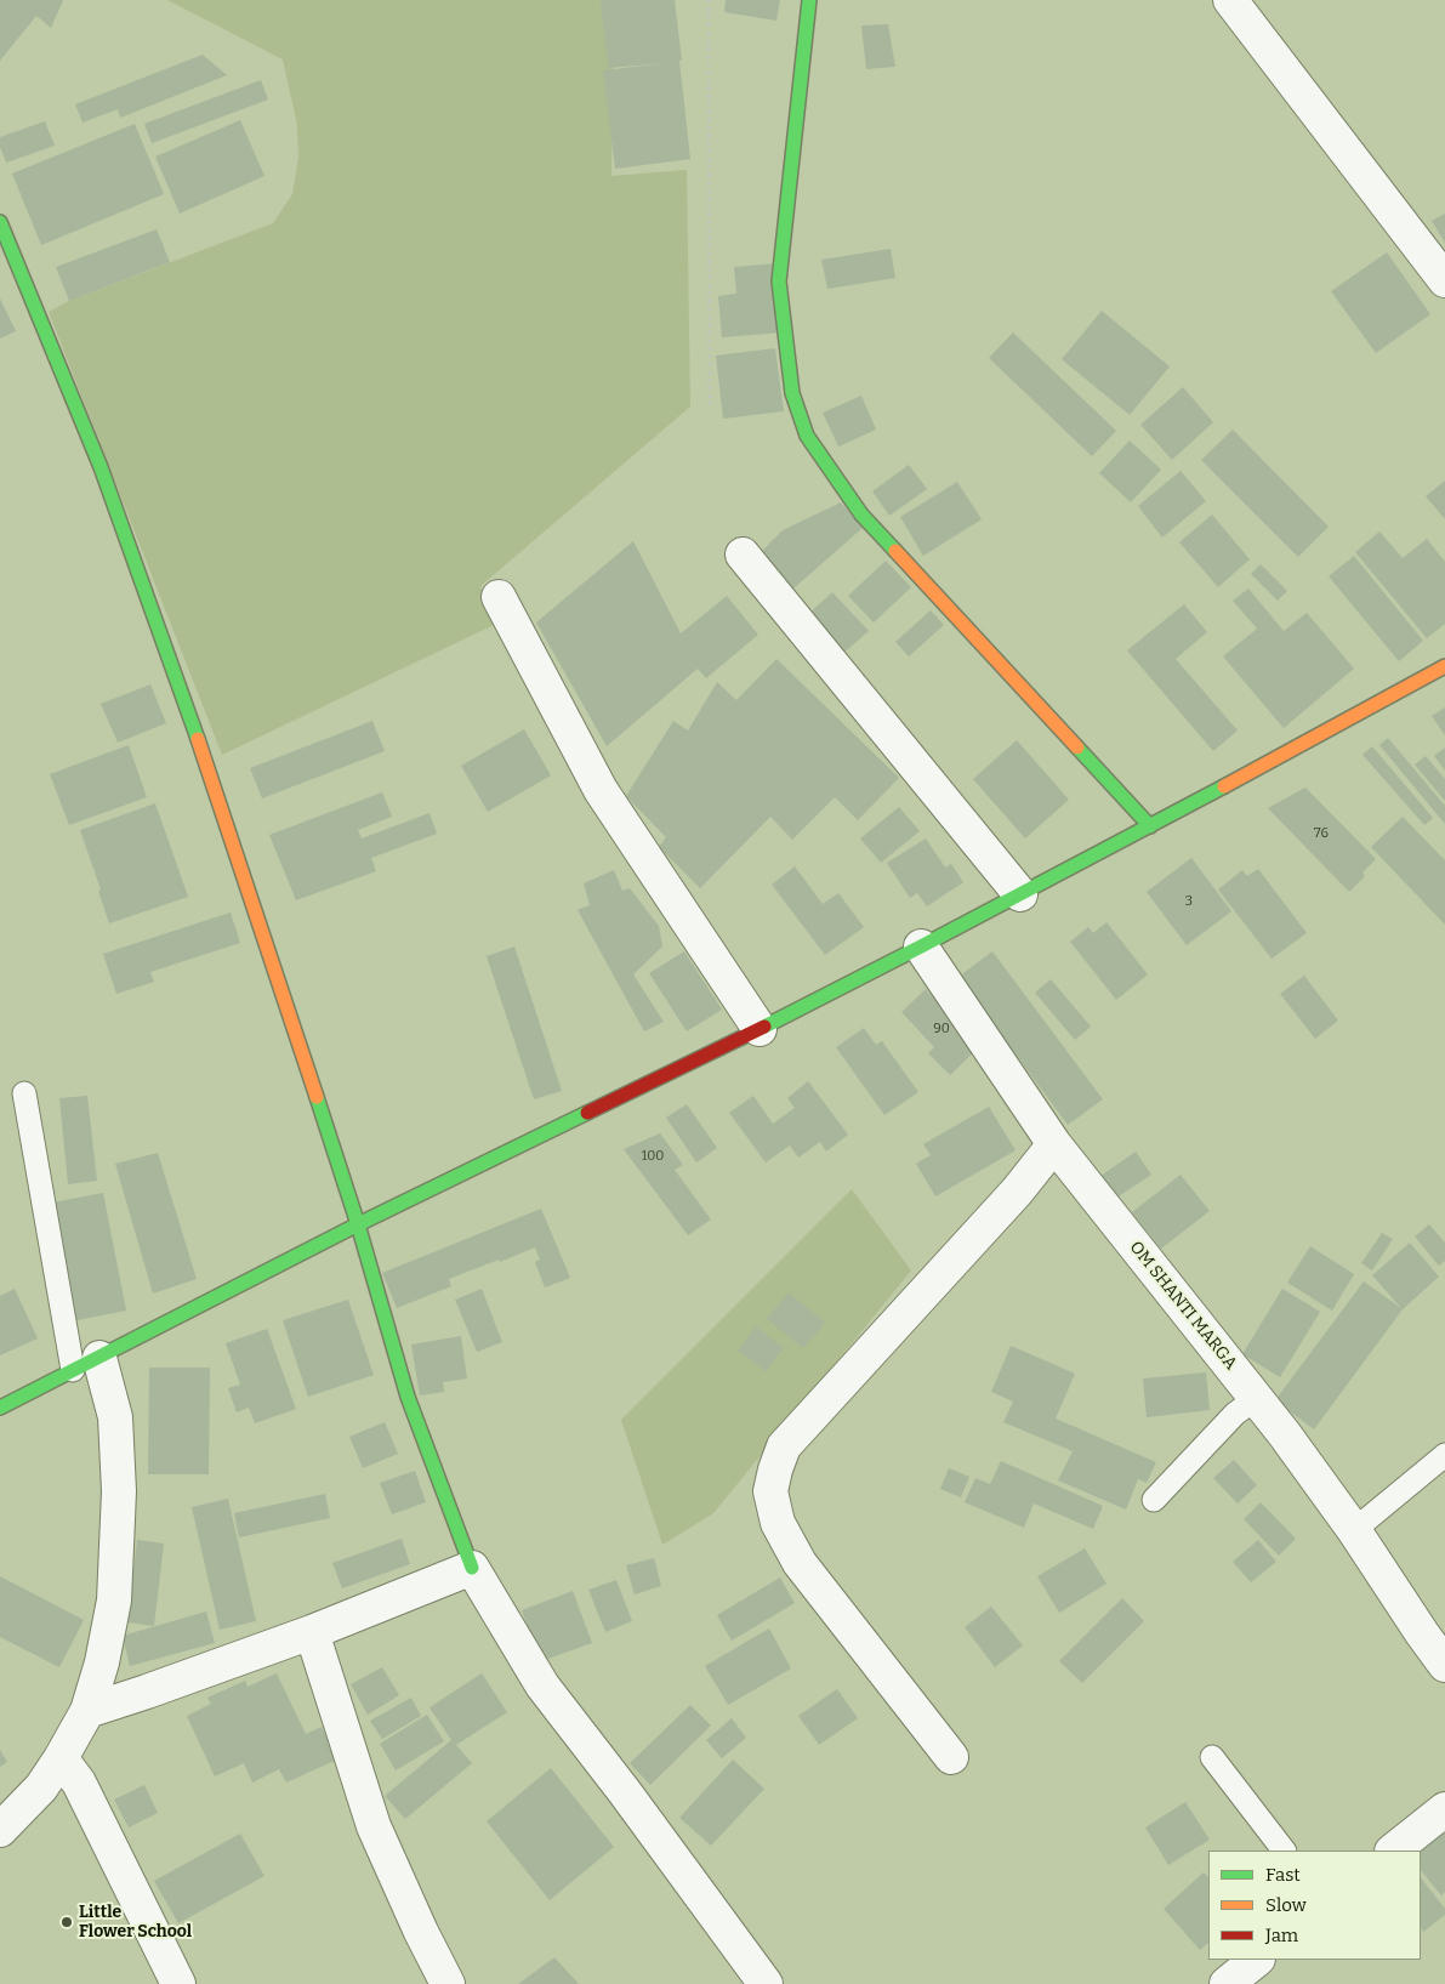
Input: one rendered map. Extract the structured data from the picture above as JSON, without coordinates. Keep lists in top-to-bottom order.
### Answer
{
  "streets": {
    "street": ["OM SHANTI MARGA"]
  },
  "places": ["Little Flower School"],
  "house_numbers": [
    "76",
    "3",
    "90",
    "100"
  ],
  "legend": ["Fast", "Slow", "Jam"]
}
